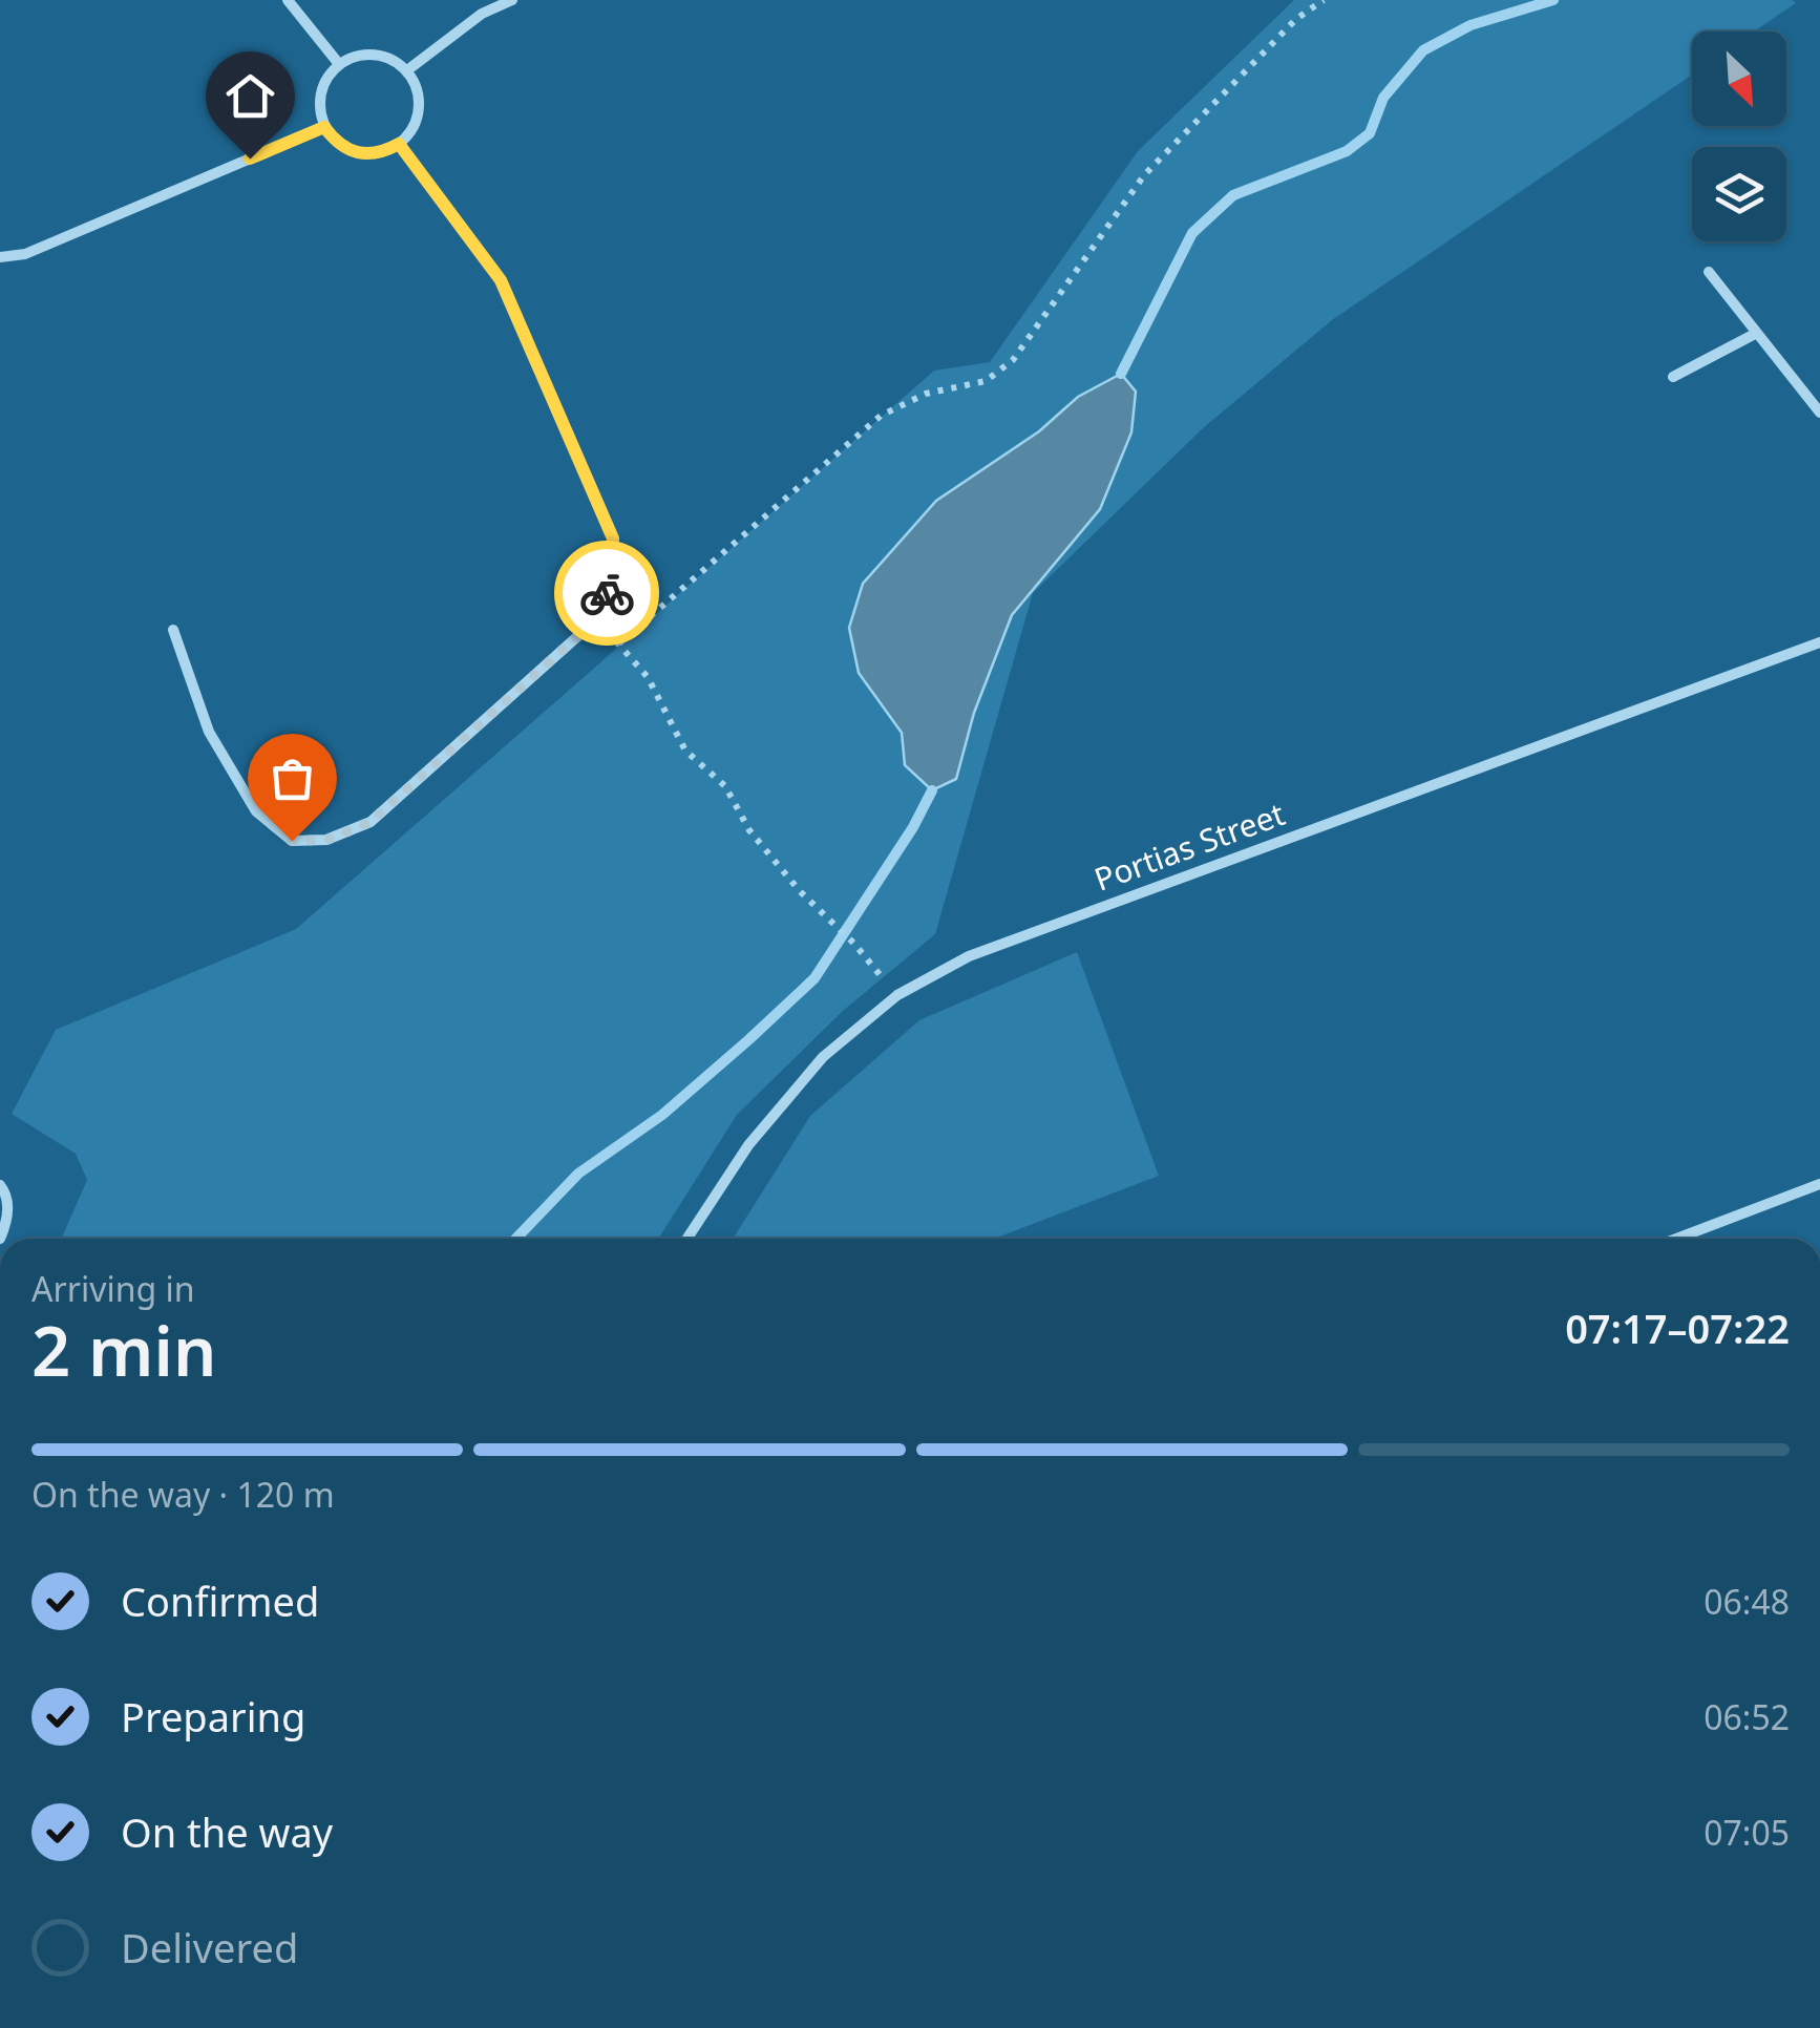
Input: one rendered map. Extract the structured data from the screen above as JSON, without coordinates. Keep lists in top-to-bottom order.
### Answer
{
  "streets": {
    "street": ["Portias Street"]
  },
  "north": "bottom right",
  "page": {
    "heading": ["2 min", "Arriving in", "07:17–07:22"],
    "bar": "On the way · 120 m",
    "list": [
      ["Confirmed", "06:48"],
      ["Preparing", "06:52"],
      ["On the way", "07:05"],
      "Delivered"
    ]
  }
}
